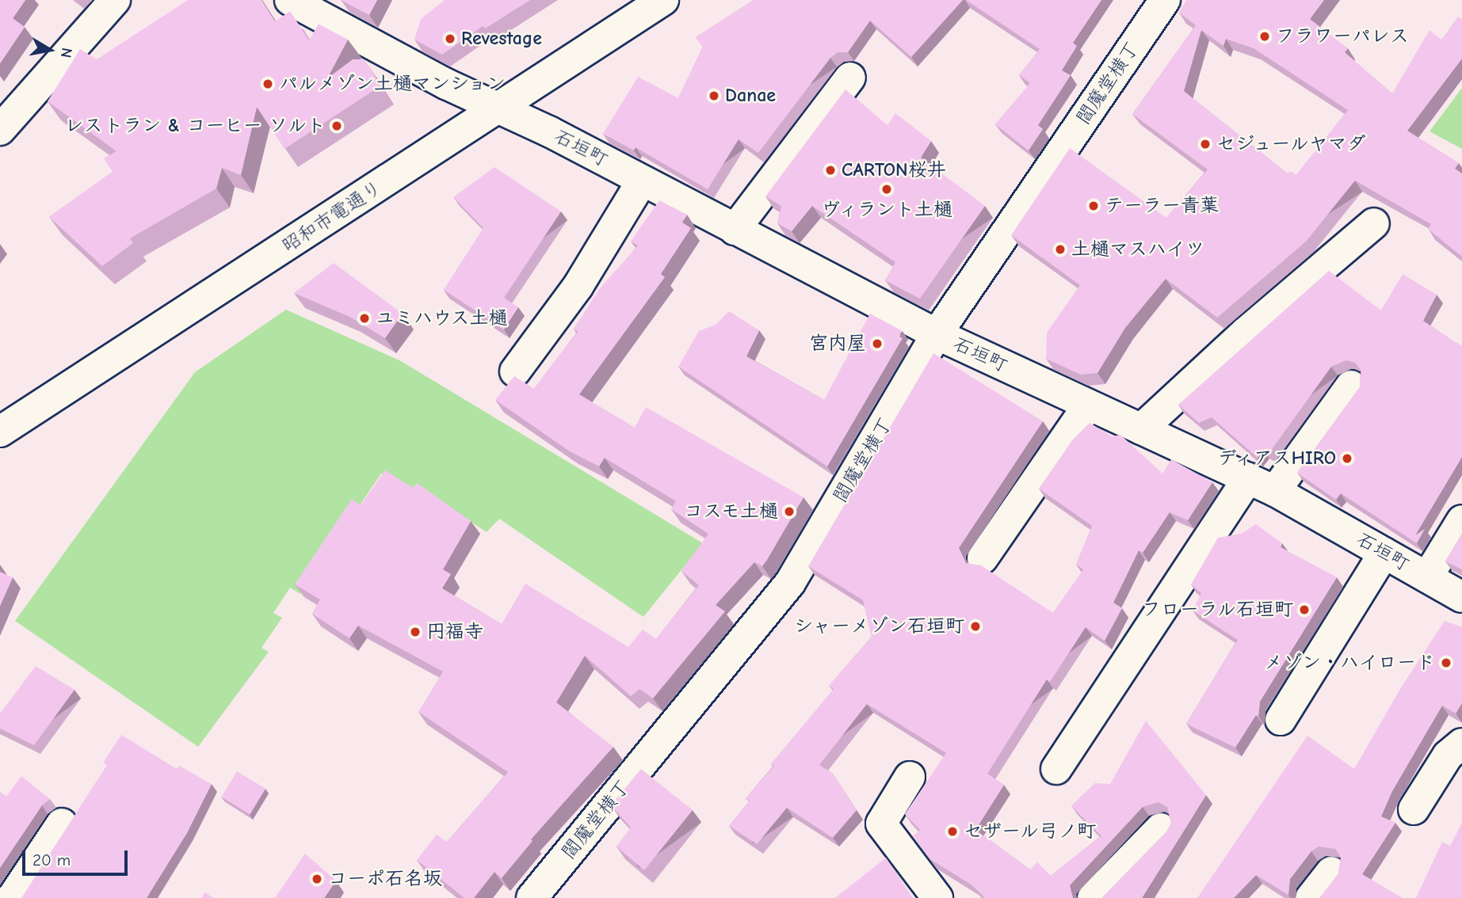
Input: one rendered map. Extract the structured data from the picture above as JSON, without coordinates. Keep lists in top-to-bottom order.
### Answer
{
  "streets": {
    "street": ["閻魔堂横丁", "石垣町", "昭和市電通り"]
  },
  "crossings": [
    ["閻魔堂横丁", "石垣町"],
    ["石垣町", "昭和市電通り"]
  ],
  "places": [
    "フラワーパレス",
    "Revestage",
    "パルメゾン土樋マンション",
    "Danae",
    "レストラン & コーヒー ソルト",
    "セジュールヤマダ",
    "CARTON桜井",
    "ヴィラント土樋",
    "テーラー青葉",
    "土樋マスハイツ",
    "ユミハウス土樋",
    "宮内屋",
    "ディアスHIRO",
    "コスモ土樋",
    "フローラル石垣町",
    "シャーメゾン石垣町",
    "円福寺",
    "メゾン・ハイロード",
    "セザール弓ノ町",
    "コーポ石名坂"
  ],
  "scale_bar": "20 m",
  "north": "right"
}
